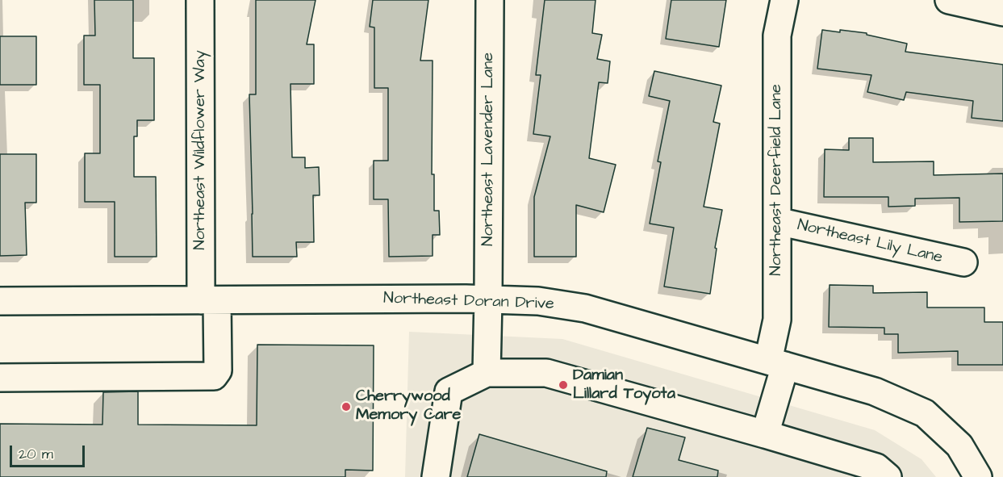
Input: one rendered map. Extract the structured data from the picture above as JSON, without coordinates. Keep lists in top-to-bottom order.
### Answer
{
  "streets": {
    "street": [
      "Northeast Lavender Lane",
      "Northeast Wildflower Way",
      "Northeast Deerfield Lane",
      "Northeast Lily Lane",
      "Northeast Doran Drive"
    ]
  },
  "crossings": [
    ["Northeast Lavender Lane", "Northeast Doran Drive"],
    ["Northeast Wildflower Way", "Northeast Doran Drive"],
    ["Northeast Deerfield Lane", "Northeast Lily Lane"],
    ["Northeast Deerfield Lane", "Northeast Doran Drive"]
  ],
  "places": ["Damian Lillard Toyota", "Cherrywood Memory Care"],
  "scale_bar": "20 m"
}
